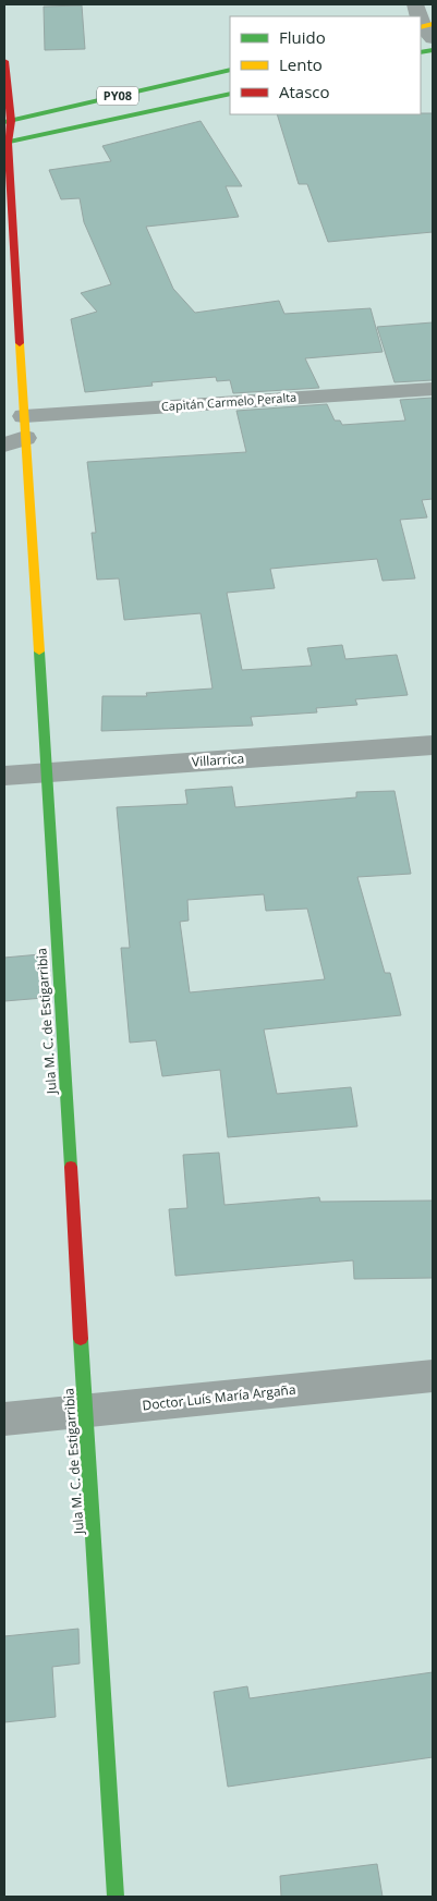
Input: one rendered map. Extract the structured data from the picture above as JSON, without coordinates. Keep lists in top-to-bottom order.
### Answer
{
  "streets": {
    "main road": ["PY08", "Jula M. C. de Estigarribia"],
    "street": ["Capitán Carmelo Peralta", "Villarrica", "Doctor Luís María Argaña"]
  },
  "crossings": [
    ["PY08", "Jula M. C. de Estigarribia"],
    ["Capitán Carmelo Peralta", "Jula M. C. de Estigarribia"],
    ["Villarrica", "Jula M. C. de Estigarribia"],
    ["Jula M. C. de Estigarribia", "Doctor Luís María Argaña"]
  ],
  "legend": ["Fluido", "Lento", "Atasco"]
}
